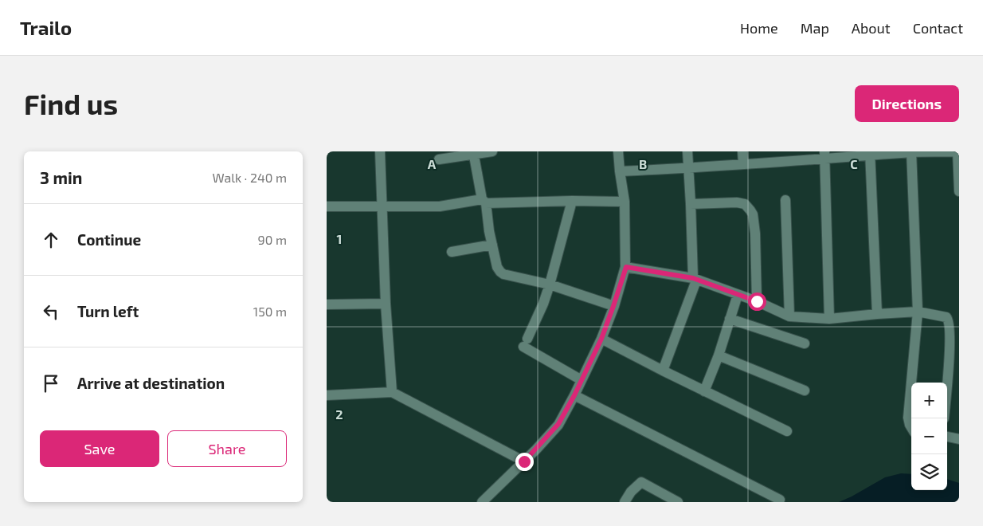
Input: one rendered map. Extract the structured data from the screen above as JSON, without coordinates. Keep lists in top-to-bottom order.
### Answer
{
  "page": {
    "header": "Trailo",
    "nav": [
      "Home",
      "Map",
      "About",
      "Contact"
    ],
    "buttons": [
      "Directions",
      ["Save", "Share"]
    ],
    "title": "Find us",
    "heading": ["3 min", "Walk · 240 m"],
    "list": [
      ["Continue", "90 m"],
      ["Turn left", "150 m"],
      "Arrive at destination"
    ],
    "map_buttons": ["+", "−"]
  },
  "grid": {
    "columns": ["A", "B", "C"],
    "rows": ["1", "2"]
  }
}
